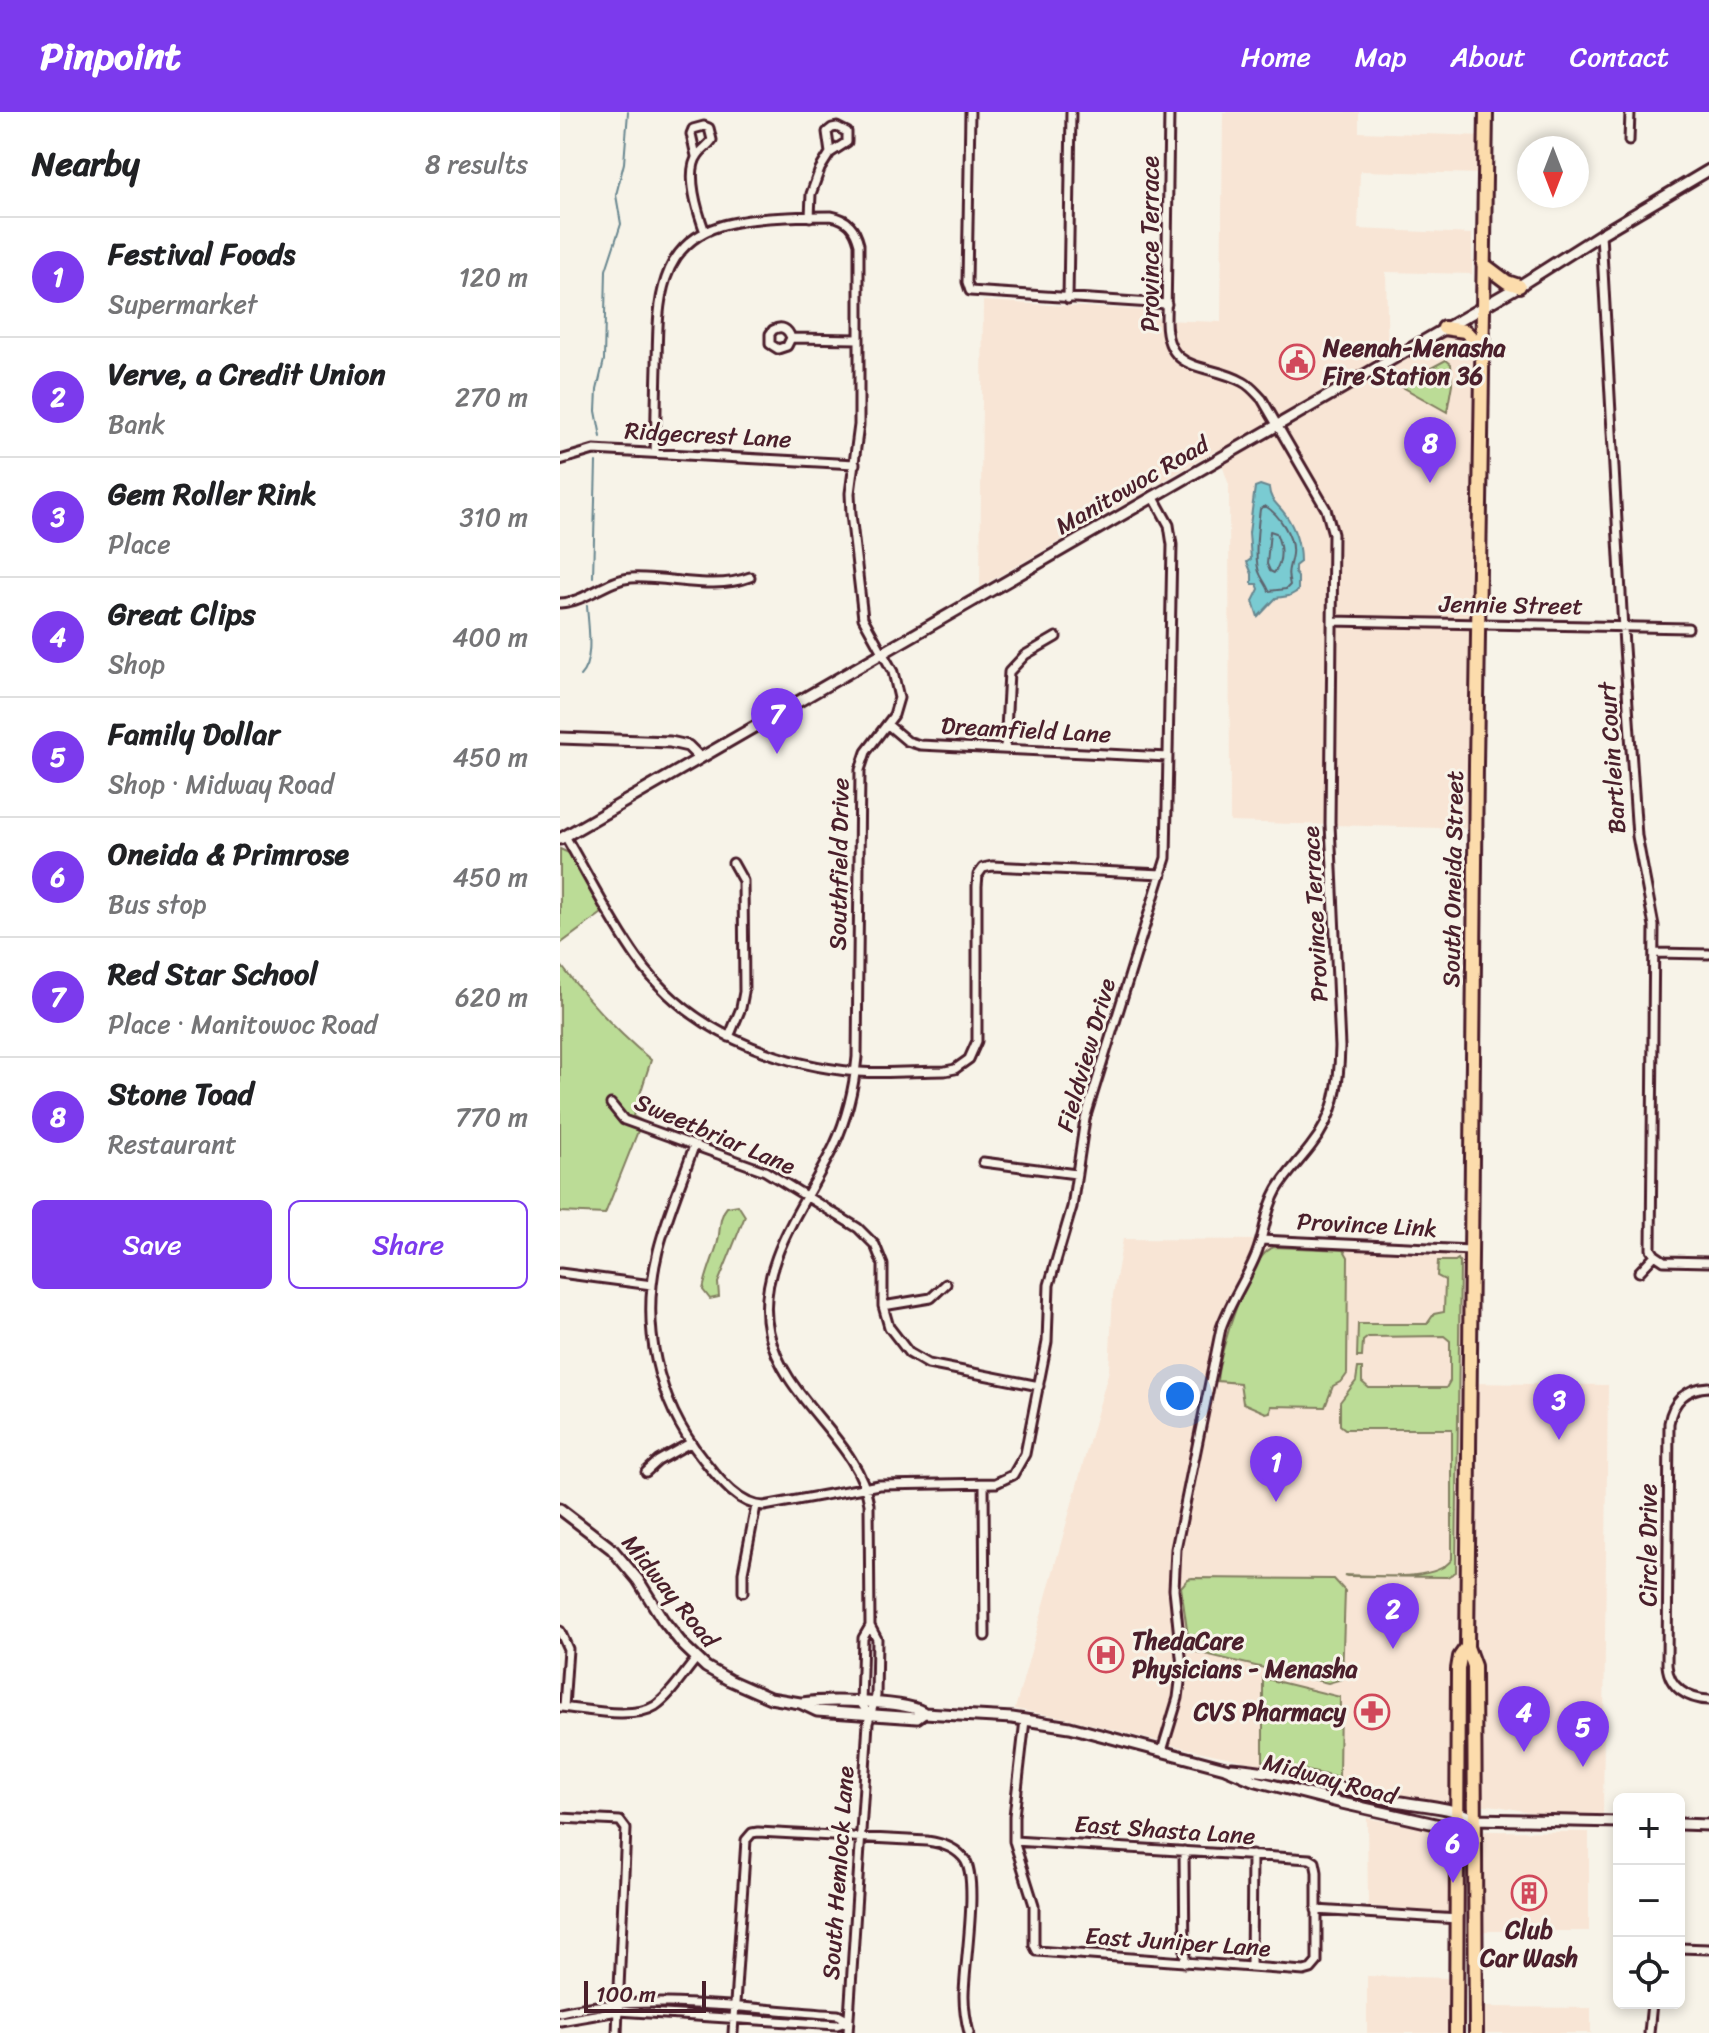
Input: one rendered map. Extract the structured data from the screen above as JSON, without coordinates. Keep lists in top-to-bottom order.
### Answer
{
  "streets": {
    "highway": ["South Oneida Street"],
    "main road": ["Manitowoc Road", "Midway Road"],
    "street": [
      "Province Terrace",
      "Ridgecrest Lane",
      "Jennie Street",
      "Dreamfield Lane",
      "Bartlein Court",
      "Southfield Drive",
      "Fieldview Drive",
      "Sweetbriar Lane",
      "Province Link",
      "Circle Drive",
      "East Shasta Lane",
      "South Hemlock Lane",
      "East Juniper Lane"
    ]
  },
  "crossings": [
    ["Province Terrace", "Manitowoc Road"],
    ["Province Terrace", "Jennie Street"],
    ["Province Terrace", "Province Link"],
    ["Province Terrace", "Midway Road"],
    ["Ridgecrest Lane", "Southfield Drive"],
    ["Manitowoc Road", "Bartlein Court"],
    ["Manitowoc Road", "Southfield Drive"],
    ["Manitowoc Road", "South Oneida Street"],
    ["Manitowoc Road", "Fieldview Drive"],
    ["Jennie Street", "Bartlein Court"],
    ["Jennie Street", "South Oneida Street"],
    ["Dreamfield Lane", "Southfield Drive"],
    ["Dreamfield Lane", "Fieldview Drive"],
    ["Southfield Drive", "Fieldview Drive"],
    ["Southfield Drive", "Sweetbriar Lane"],
    ["Southfield Drive", "Midway Road"],
    ["South Oneida Street", "Province Link"],
    ["South Oneida Street", "Midway Road"],
    ["Fieldview Drive", "Sweetbriar Lane"],
    ["Midway Road", "South Hemlock Lane"],
    ["East Shasta Lane", "East Juniper Lane"]
  ],
  "places": {
    "public building": ["Neenah-Menasha Fire Station 36"],
    "hospital": ["ThedaCare Physicians - Menasha"],
    "pharmacy": ["CVS Pharmacy"],
    "building": ["Club Car Wash"]
  },
  "scale_bar": "100 m",
  "north": "bottom",
  "page": {
    "header": "Pinpoint",
    "nav": [
      "Home",
      "Map",
      "About",
      "Contact"
    ],
    "heading": ["Nearby", "8 results"],
    "list": [
      {
        "mark": "1",
        "name": "Festival Foods",
        "note": "Supermarket",
        "value": "120 m"
      },
      {
        "mark": "2",
        "name": "Verve, a Credit Union",
        "note": "Bank",
        "value": "270 m"
      },
      {
        "mark": "3",
        "name": "Gem Roller Rink",
        "note": "Place",
        "value": "310 m"
      },
      {
        "mark": "4",
        "name": "Great Clips",
        "note": "Shop",
        "value": "400 m"
      },
      {
        "mark": "5",
        "name": "Family Dollar",
        "note": "Shop · Midway Road",
        "value": "450 m"
      },
      {
        "mark": "6",
        "name": "Oneida & Primrose",
        "note": "Bus stop",
        "value": "450 m"
      },
      {
        "mark": "7",
        "name": "Red Star School",
        "note": "Place · Manitowoc Road",
        "value": "620 m"
      },
      {
        "mark": "8",
        "name": "Stone Toad",
        "note": "Restaurant",
        "value": "770 m"
      }
    ],
    "pins": [
      "8",
      "7",
      "3",
      "1",
      "2",
      "4",
      "5",
      "6"
    ],
    "buttons": ["Save", "Share"],
    "map_buttons": ["+", "−"],
    "scale": "100 m"
  }
}
